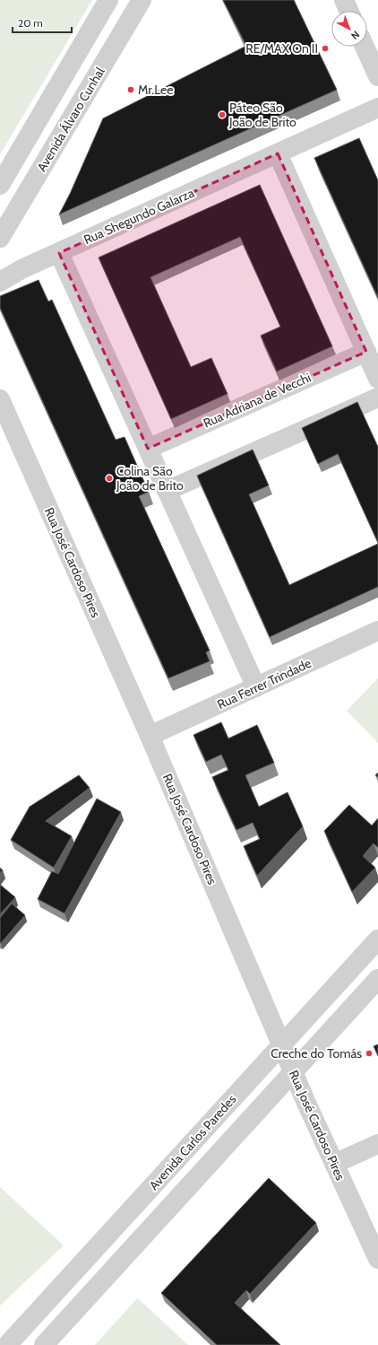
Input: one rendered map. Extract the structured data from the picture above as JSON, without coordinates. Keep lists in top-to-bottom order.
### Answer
{
  "streets": {
    "street": [
      "Avenida Álvaro Cunhal",
      "Rua Shegundo Galarza",
      "Rua Adriana de Vecchi",
      "Rua José Cardoso Pires",
      "Rua Ferrer Trindade",
      "Avenida Carlos Paredes"
    ]
  },
  "crossings": [
    ["Rua José Cardoso Pires", "Rua Ferrer Trindade"],
    ["Rua José Cardoso Pires", "Avenida Carlos Paredes"]
  ],
  "places": [
    "RE/MAX On II",
    "Mr.Lee",
    "Páteo São João de Brito",
    "Colina São João de Brito",
    "Creche do Tomás"
  ],
  "scale_bar": "20 m",
  "north": "bottom right"
}
